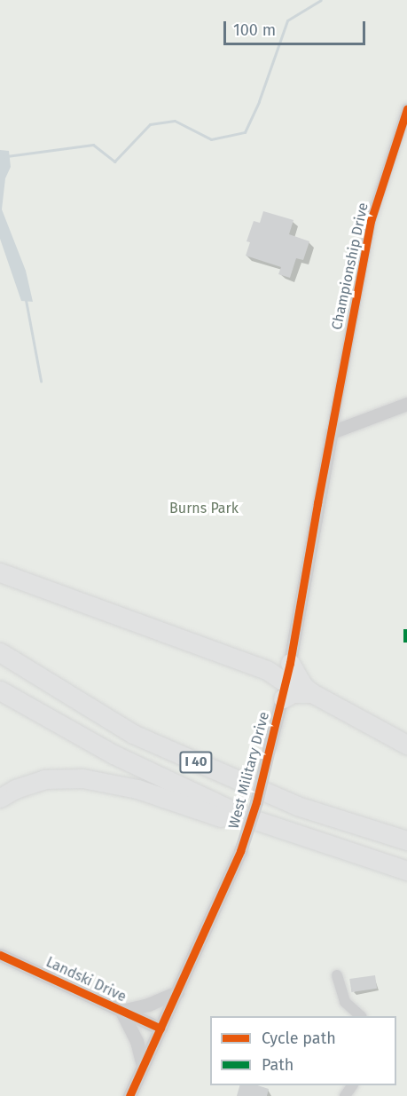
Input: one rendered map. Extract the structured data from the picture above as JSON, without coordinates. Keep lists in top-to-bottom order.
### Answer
{
  "streets": {
    "highway": ["I 40"],
    "street": ["Championship Drive", "West Military Drive", "Landski Drive"]
  },
  "crossings": [
    ["Championship Drive", "West Military Drive"],
    ["West Military Drive", "Landski Drive"]
  ],
  "parks": ["Burns Park"],
  "legend": ["Cycle path", "Path"],
  "scale_bar": "100 m"
}
